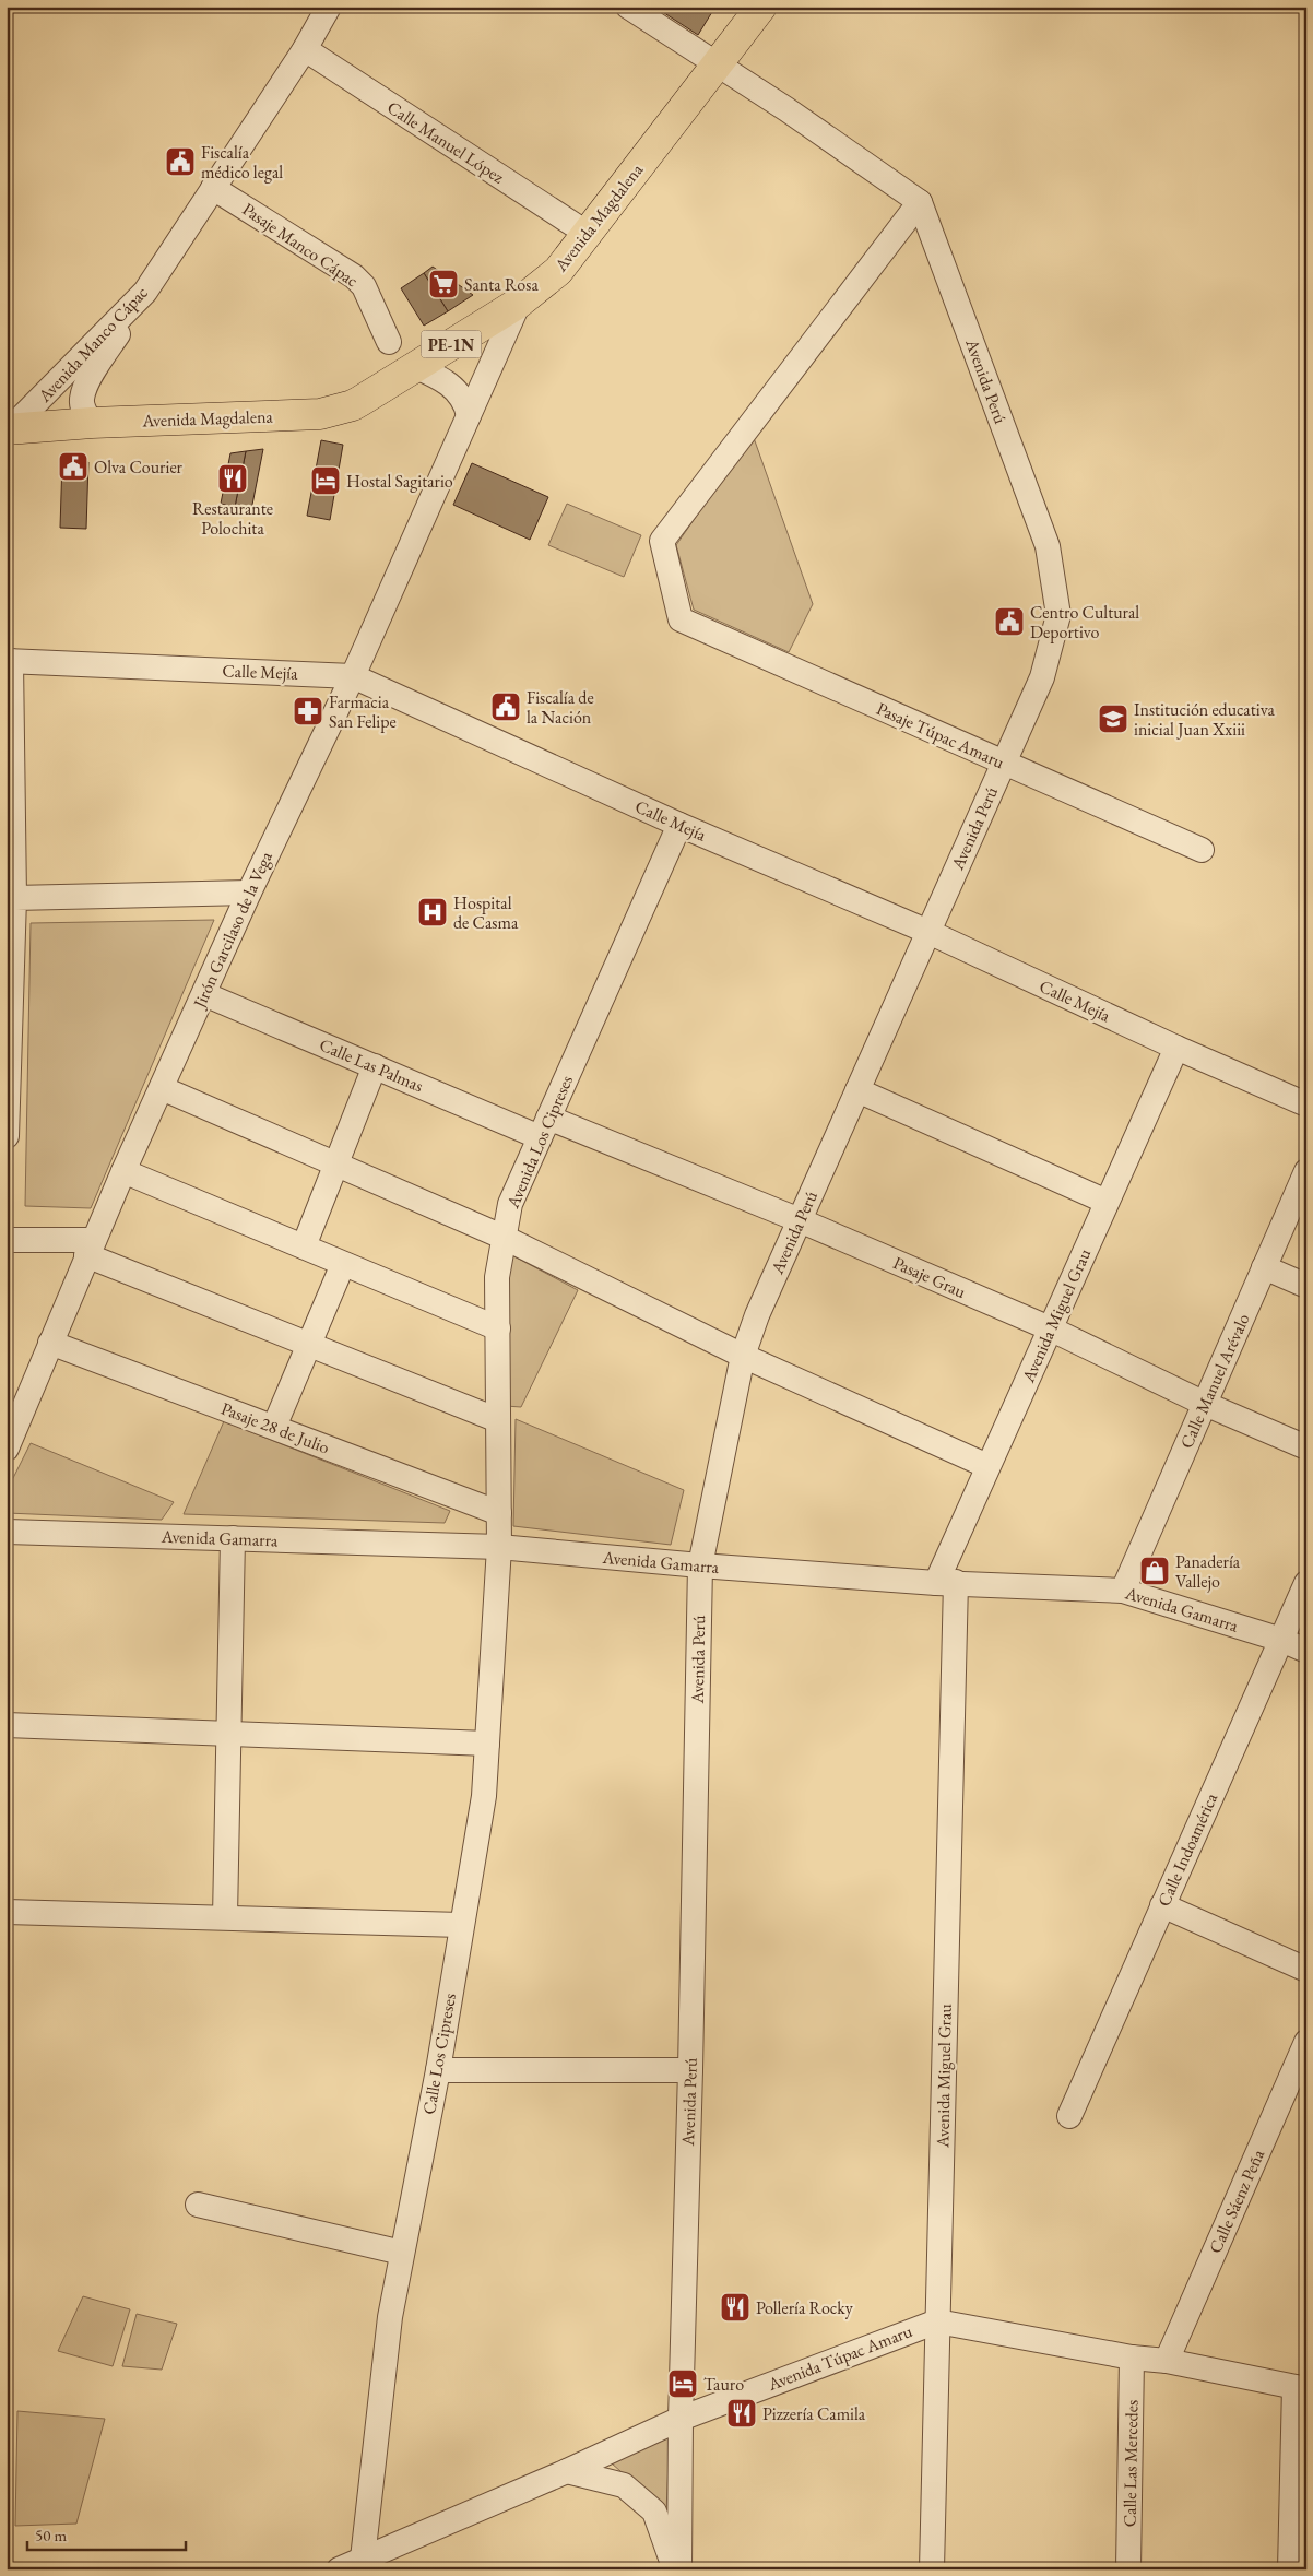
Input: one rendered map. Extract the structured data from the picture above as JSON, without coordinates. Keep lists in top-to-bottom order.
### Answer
{
  "streets": {
    "highway": ["Avenida Magdalena", "PE-1N"],
    "street": [
      "Calle Manuel López",
      "Pasaje Manco Cápac",
      "Avenida Manco Cápac",
      "Avenida Perú",
      "Calle Mejía",
      "Pasaje Túpac Amaru",
      "Jirón Garcilaso de la Vega",
      "Calle Las Palmas",
      "Avenida Los Cipreses",
      "Pasaje Grau",
      "Avenida Miguel Grau",
      "Calle Manuel Arévalo",
      "Pasaje 28 de Julio",
      "Avenida Gamarra",
      "Calle Indoamérica",
      "Calle Los Cipreses",
      "Calle Sáenz Peña",
      "Avenida Túpac Amaru",
      "Calle Las Mercedes"
    ]
  },
  "crossings": [
    ["Calle Manuel López", "Avenida Magdalena"],
    ["Calle Manuel López", "Avenida Manco Cápac"],
    ["Avenida Magdalena", "Avenida Manco Cápac"],
    ["Avenida Magdalena", "Jirón Garcilaso de la Vega"],
    ["Pasaje Manco Cápac", "Avenida Manco Cápac"],
    ["Avenida Perú", "Calle Mejía"],
    ["Avenida Perú", "Pasaje Túpac Amaru"],
    ["Avenida Perú", "Pasaje Grau"],
    ["Avenida Perú", "Avenida Gamarra"],
    ["Avenida Perú", "Avenida Túpac Amaru"],
    ["Calle Mejía", "Jirón Garcilaso de la Vega"],
    ["Calle Mejía", "Avenida Los Cipreses"],
    ["Calle Mejía", "Avenida Miguel Grau"],
    ["Jirón Garcilaso de la Vega", "Calle Las Palmas"],
    ["Jirón Garcilaso de la Vega", "Pasaje 28 de Julio"],
    ["Calle Las Palmas", "Avenida Los Cipreses"],
    ["Calle Las Palmas", "Pasaje Grau"],
    ["Avenida Los Cipreses", "Pasaje Grau"],
    ["Avenida Los Cipreses", "Pasaje 28 de Julio"],
    ["Avenida Los Cipreses", "Avenida Gamarra"],
    ["Avenida Los Cipreses", "Calle Los Cipreses"],
    ["Pasaje Grau", "Avenida Miguel Grau"],
    ["Pasaje Grau", "Calle Manuel Arévalo"],
    ["Avenida Miguel Grau", "Avenida Gamarra"],
    ["Avenida Miguel Grau", "Avenida Túpac Amaru"],
    ["Calle Manuel Arévalo", "Avenida Gamarra"],
    ["Avenida Gamarra", "Calle Indoamérica"],
    ["Avenida Gamarra", "Calle Los Cipreses"],
    ["Calle Los Cipreses", "Avenida Túpac Amaru"]
  ],
  "places": {
    "public building": [
      "Fiscalía médico legal",
      "Olva Courier",
      "Centro Cultural Deportivo",
      "Fiscalía de la Nación"
    ],
    "supermarket": ["Santa Rosa"],
    "restaurant": ["Restaurante Polochita", "Pollería Rocky", "Pizzería Camila"],
    "hotel": ["Hostal Sagitario", "Tauro"],
    "pharmacy": ["Farmacia San Felipe"],
    "school or university": ["Institución educativa inicial Juan Xxiii"],
    "hospital": ["Hospital de Casma"],
    "shop": ["Panadería Vallejo"]
  },
  "scale_bar": "50 m"
}
